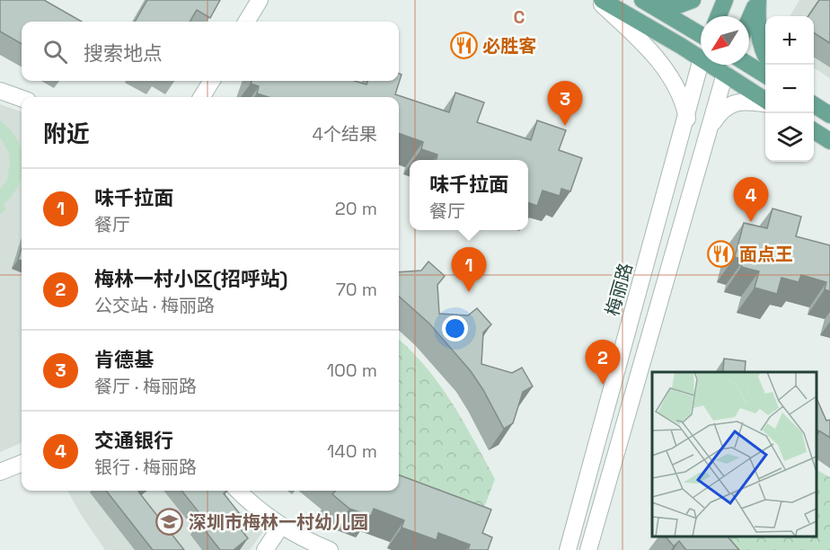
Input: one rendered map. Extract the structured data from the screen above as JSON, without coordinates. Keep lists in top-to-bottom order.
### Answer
{
  "streets": {
    "street": ["梅丽路"]
  },
  "places": {
    "restaurant": ["必胜客", "面点王"],
    "school or university": ["深圳市梅林一村幼儿园"]
  },
  "north": "bottom left",
  "page": {
    "map_buttons": ["+", "−"],
    "search": "搜索地点",
    "pins": [
      "3",
      "4",
      "1",
      "2"
    ],
    "heading": ["附近", "4个结果"],
    "popup": ["味千拉面", "餐厅"],
    "list": [
      {
        "mark": "1",
        "name": "味千拉面",
        "note": "餐厅",
        "value": "20 m"
      },
      {
        "mark": "2",
        "name": "梅林一村小区(招呼站)",
        "note": "公交站 · 梅丽路",
        "value": "70 m"
      },
      {
        "mark": "3",
        "name": "肯德基",
        "note": "餐厅 · 梅丽路",
        "value": "100 m"
      },
      {
        "mark": "4",
        "name": "交通银行",
        "note": "银行 · 梅丽路",
        "value": "140 m"
      }
    ]
  },
  "grid": {
    "columns": ["C"]
  }
}
